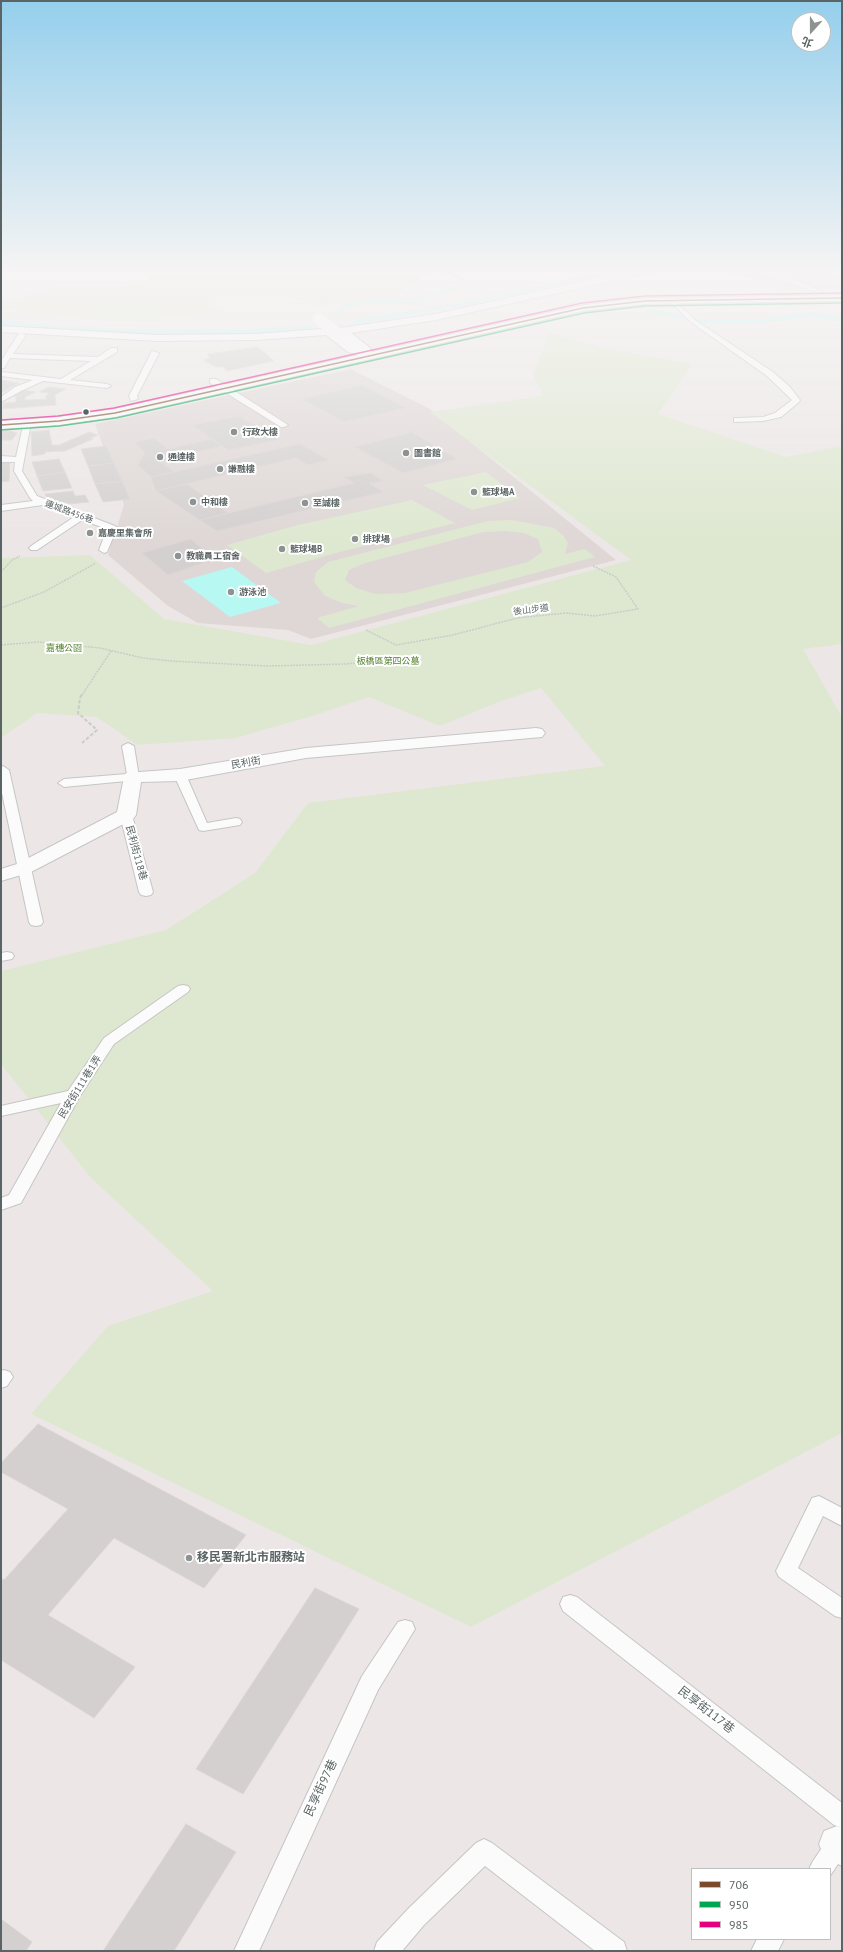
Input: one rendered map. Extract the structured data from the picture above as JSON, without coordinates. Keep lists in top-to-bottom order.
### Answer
{
  "streets": {
    "main road": ["民利街"],
    "lane": [
      "連城路456巷",
      "民利街118巷",
      "民安街111巷1弄",
      "民享街117巷",
      "民享街97巷"
    ],
    "path": ["後山步道"]
  },
  "parks": ["嘉穗公園", "板橋區第四公墓"],
  "places": [
    "行政大樓",
    "圖書館",
    "通達樓",
    "謙融樓",
    "籃球場A",
    "中和樓",
    "至誠樓",
    "嘉慶里集會所",
    "排球場",
    "籃球場B",
    "教職員工宿舍",
    "游泳池",
    "移民署新北市服務站"
  ],
  "lines": ["transit line 706", "transit line 950", "transit line 985"],
  "legend": ["706", "950", "985"],
  "north": "bottom"
}
